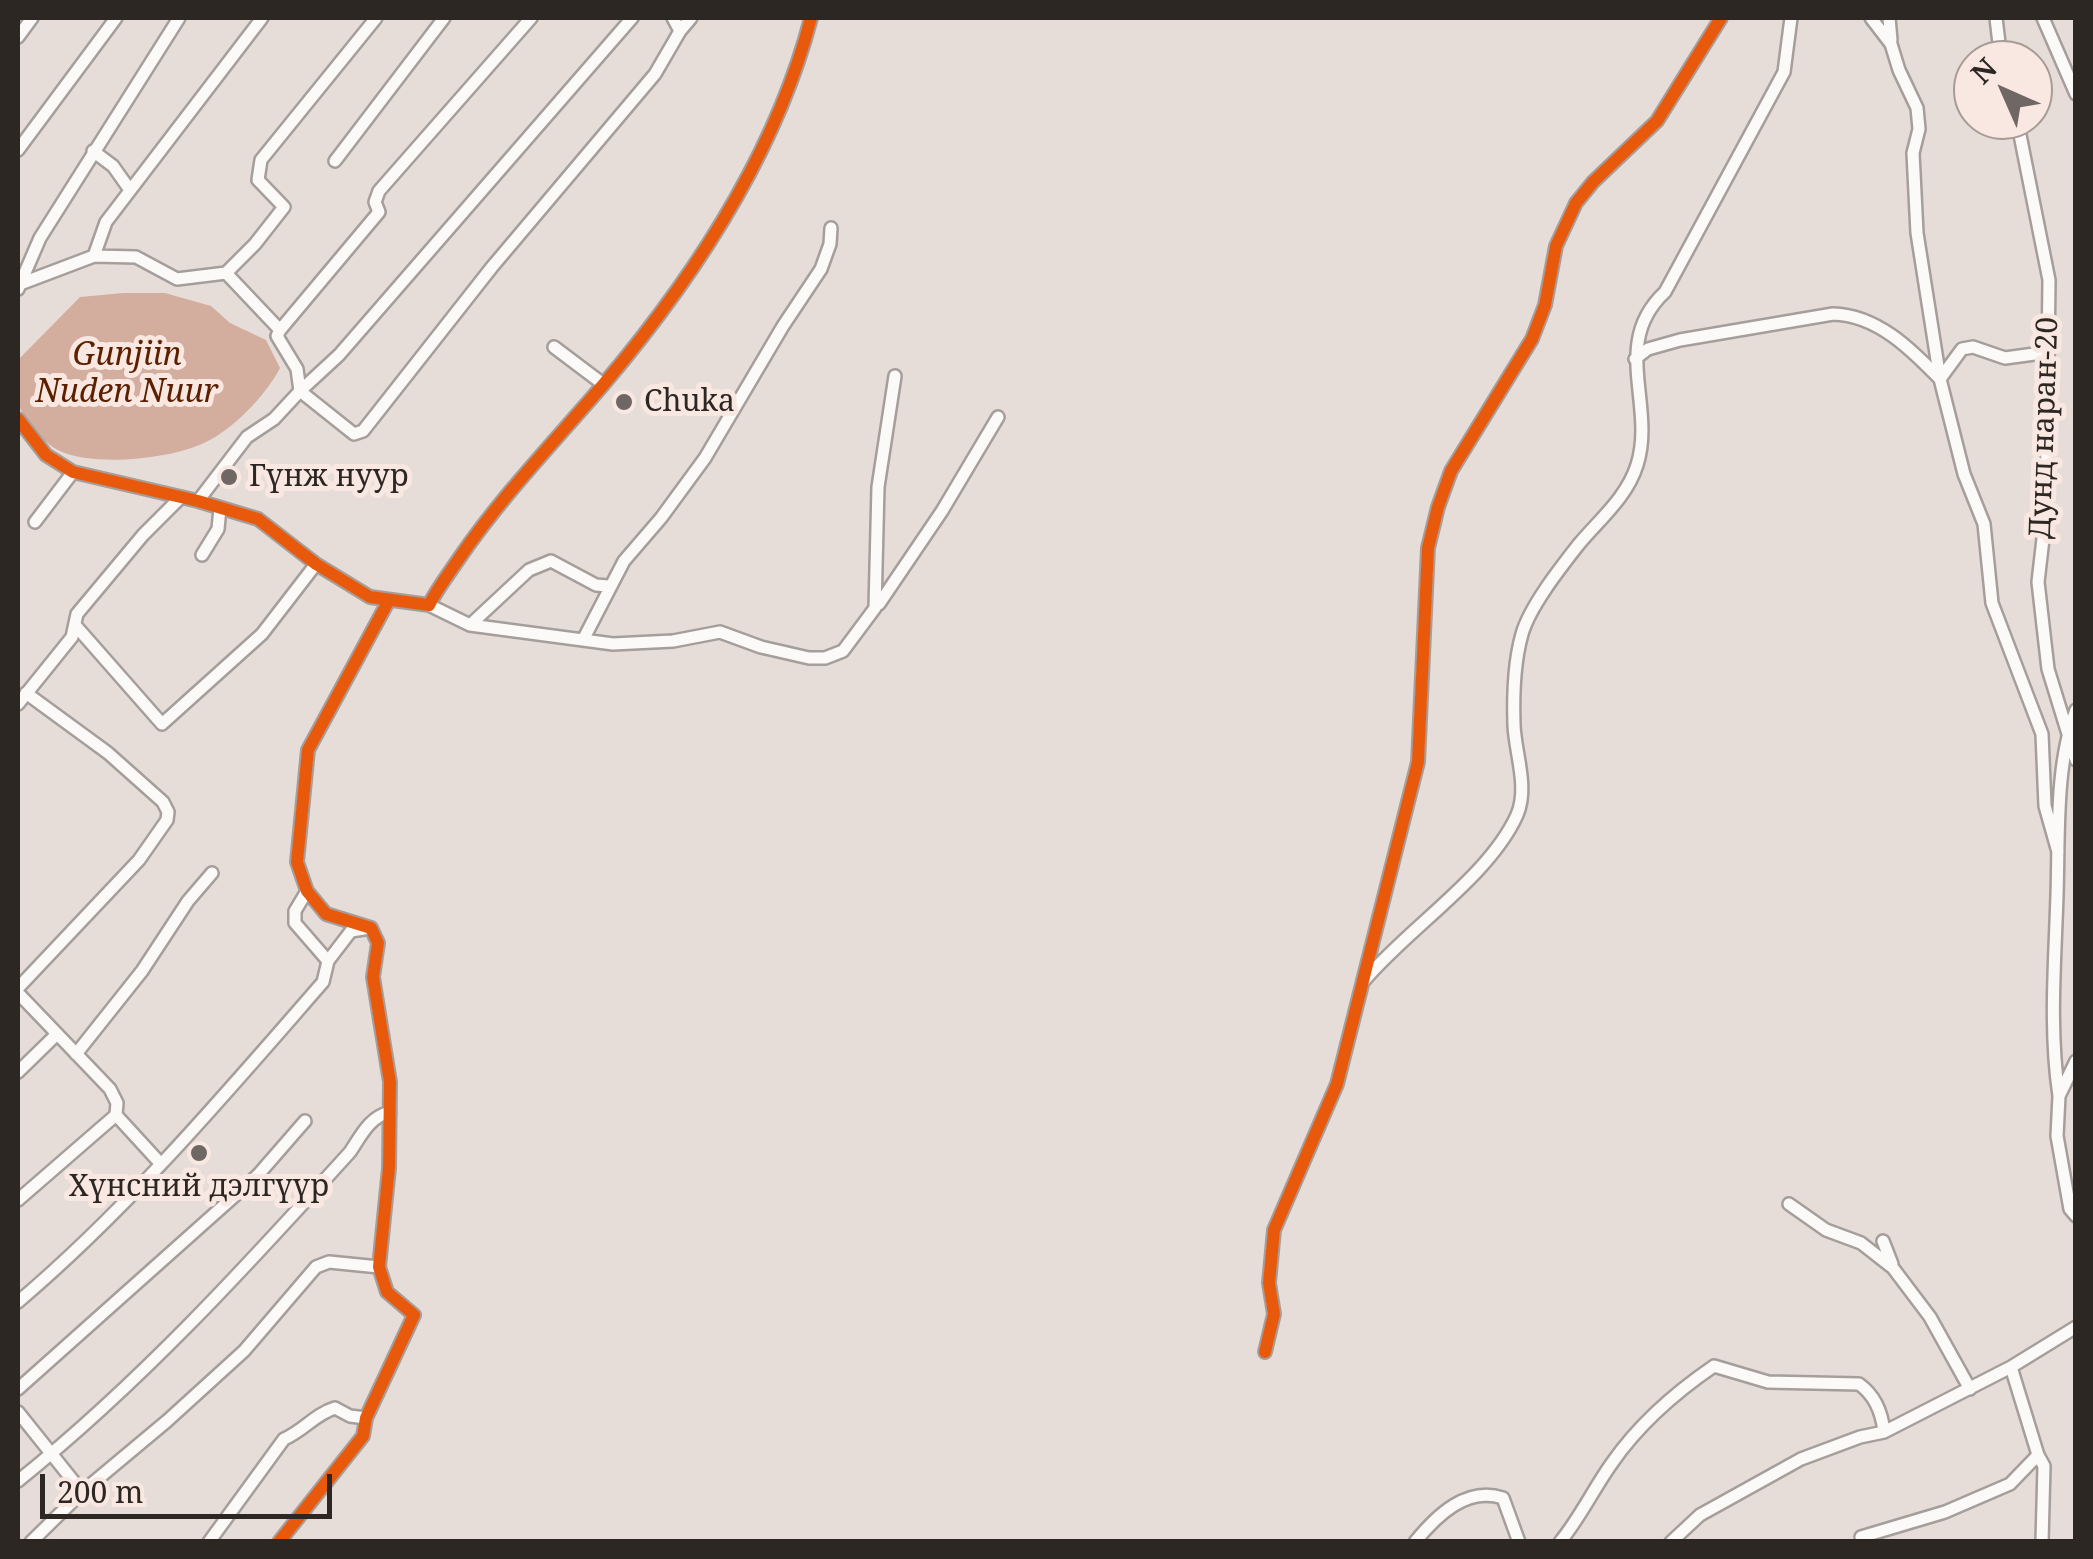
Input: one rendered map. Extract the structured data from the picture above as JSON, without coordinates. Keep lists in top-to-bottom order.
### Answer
{
  "streets": {
    "street": ["Дунд наран-20"]
  },
  "water": ["Gunjiin Nuden Nuur"],
  "places": ["Chuka", "Гүнж нуур", "Хүнсний дэлгүүр"],
  "scale_bar": "200 m",
  "north": "top left"
}
